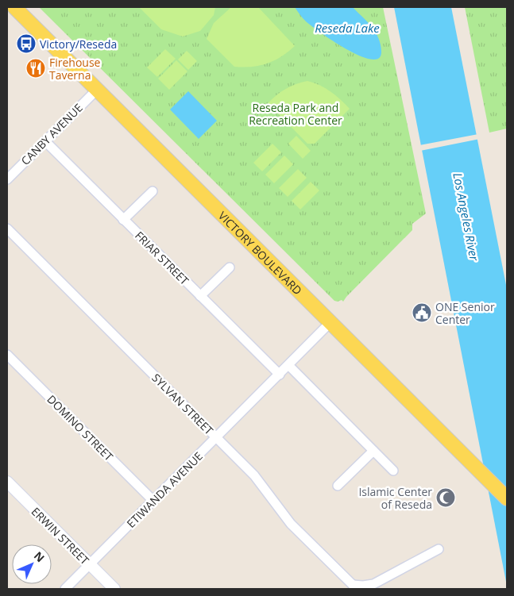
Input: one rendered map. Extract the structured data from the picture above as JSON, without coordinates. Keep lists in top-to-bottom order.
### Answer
{
  "streets": {
    "main road": ["VICTORY BOULEVARD"],
    "street": [
      "CANBY AVENUE",
      "FRIAR STREET",
      "SYLVAN STREET",
      "DOMINO STREET",
      "ETIWANDA AVENUE",
      "ERWIN STREET"
    ]
  },
  "crossings": [
    ["CANBY AVENUE", "VICTORY BOULEVARD"],
    ["CANBY AVENUE", "FRIAR STREET"],
    ["VICTORY BOULEVARD", "ETIWANDA AVENUE"],
    ["FRIAR STREET", "ETIWANDA AVENUE"],
    ["SYLVAN STREET", "ETIWANDA AVENUE"],
    ["DOMINO STREET", "ETIWANDA AVENUE"],
    ["ETIWANDA AVENUE", "ERWIN STREET"]
  ],
  "water": ["Reseda Lake", "Los Angeles River"],
  "parks": ["Reseda Park and Recreation Center"],
  "places": {
    "bus stop": ["Victory/Reseda"],
    "restaurant": ["Firehouse Taverna"],
    "public building": ["ONE Senior Center"],
    "mosque": ["Islamic Center of Reseda"]
  },
  "north": "top right"
}
